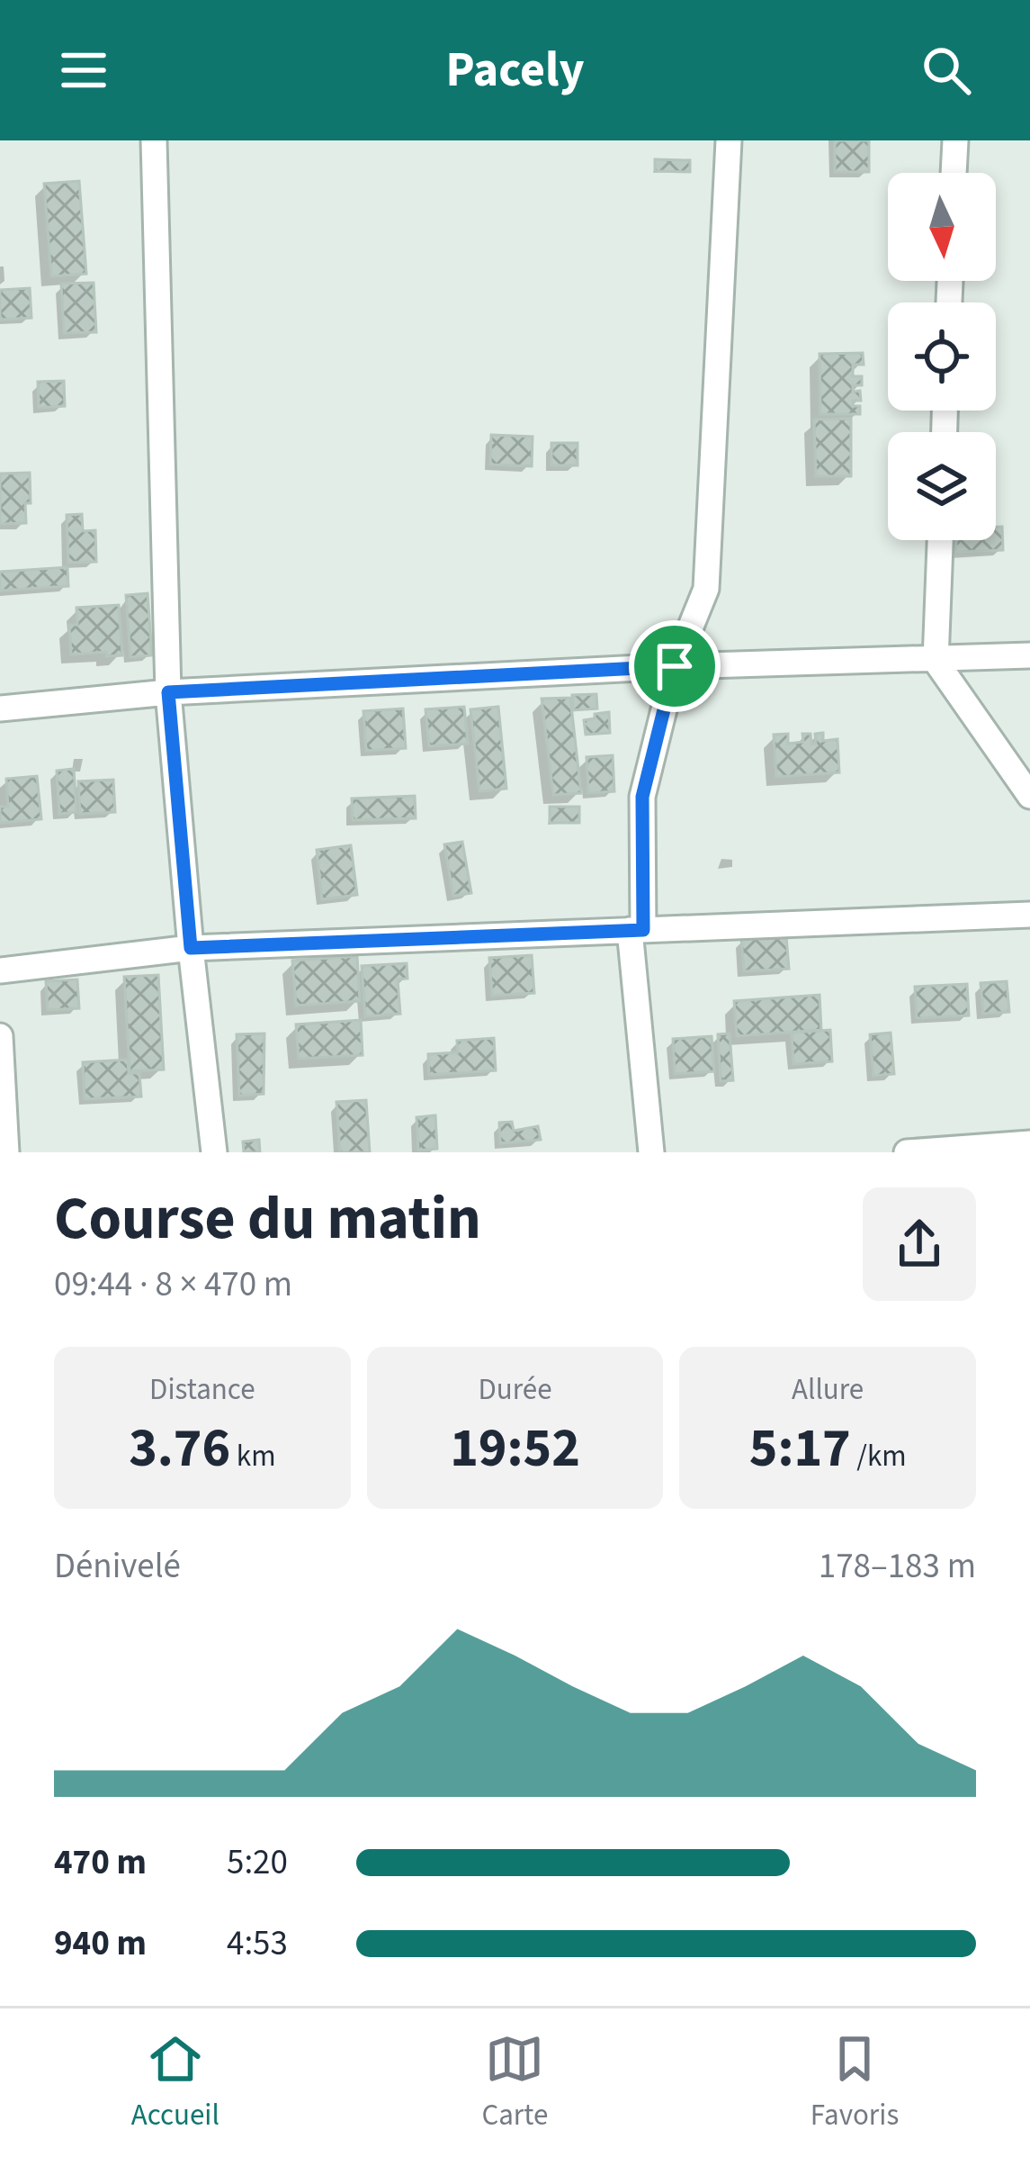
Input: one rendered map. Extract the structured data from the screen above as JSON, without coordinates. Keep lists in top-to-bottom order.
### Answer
{
  "north": "bottom",
  "page": {
    "header": "Pacely",
    "heading": ["Course du matin", "09:44 · 8 × 470 m"],
    "stats": [
      ["Distance", "3.76 km"],
      ["Durée", "19:52"],
      ["Allure", "5:17 /km"]
    ],
    "chart": ["Dénivelé", "178–183 m"],
    "list": [
      {
        "name": "470 m",
        "note": "5:20"
      },
      {
        "name": "940 m",
        "note": "4:53"
      }
    ],
    "tabs": ["Accueil", "Carte", "Favoris"]
  }
}
